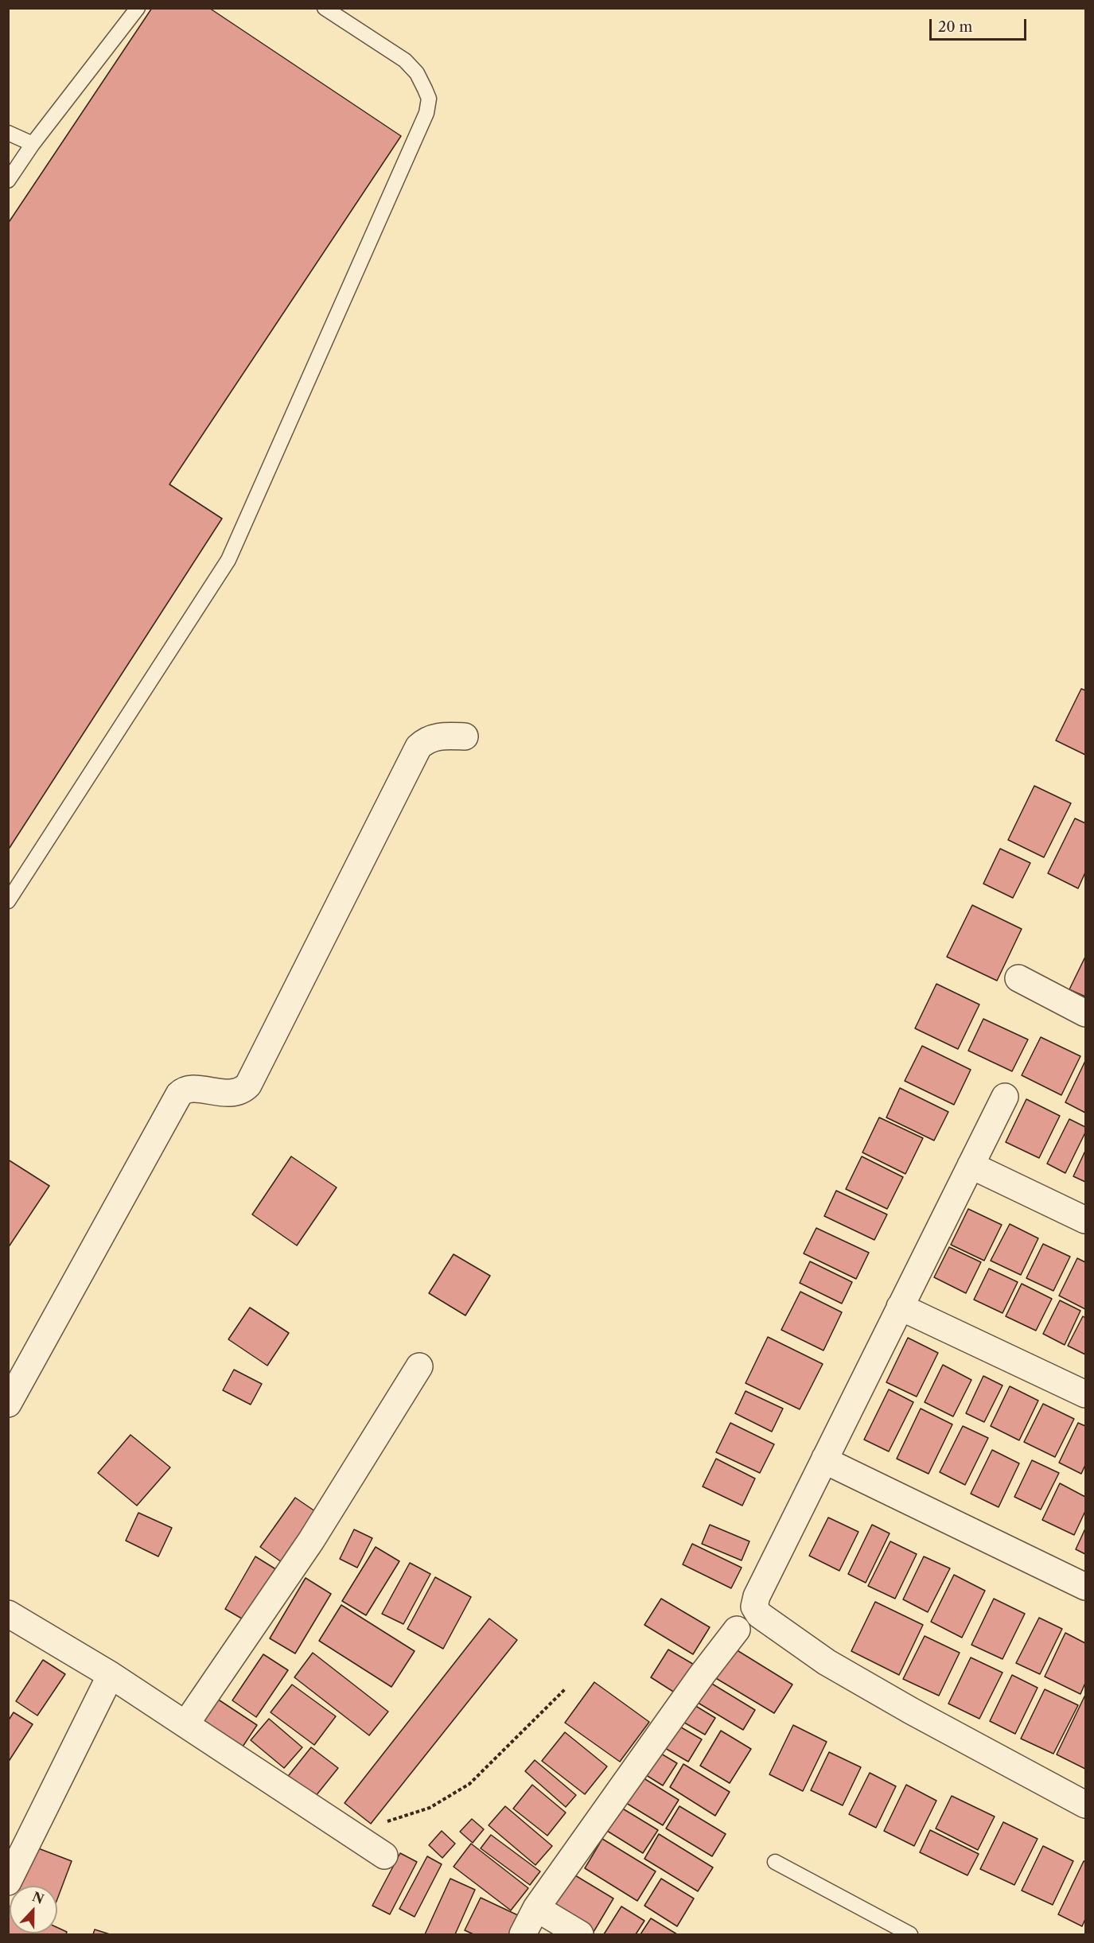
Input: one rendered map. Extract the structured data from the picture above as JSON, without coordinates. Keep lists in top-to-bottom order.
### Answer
{
  "scale_bar": "20 m",
  "north": "top"
}
